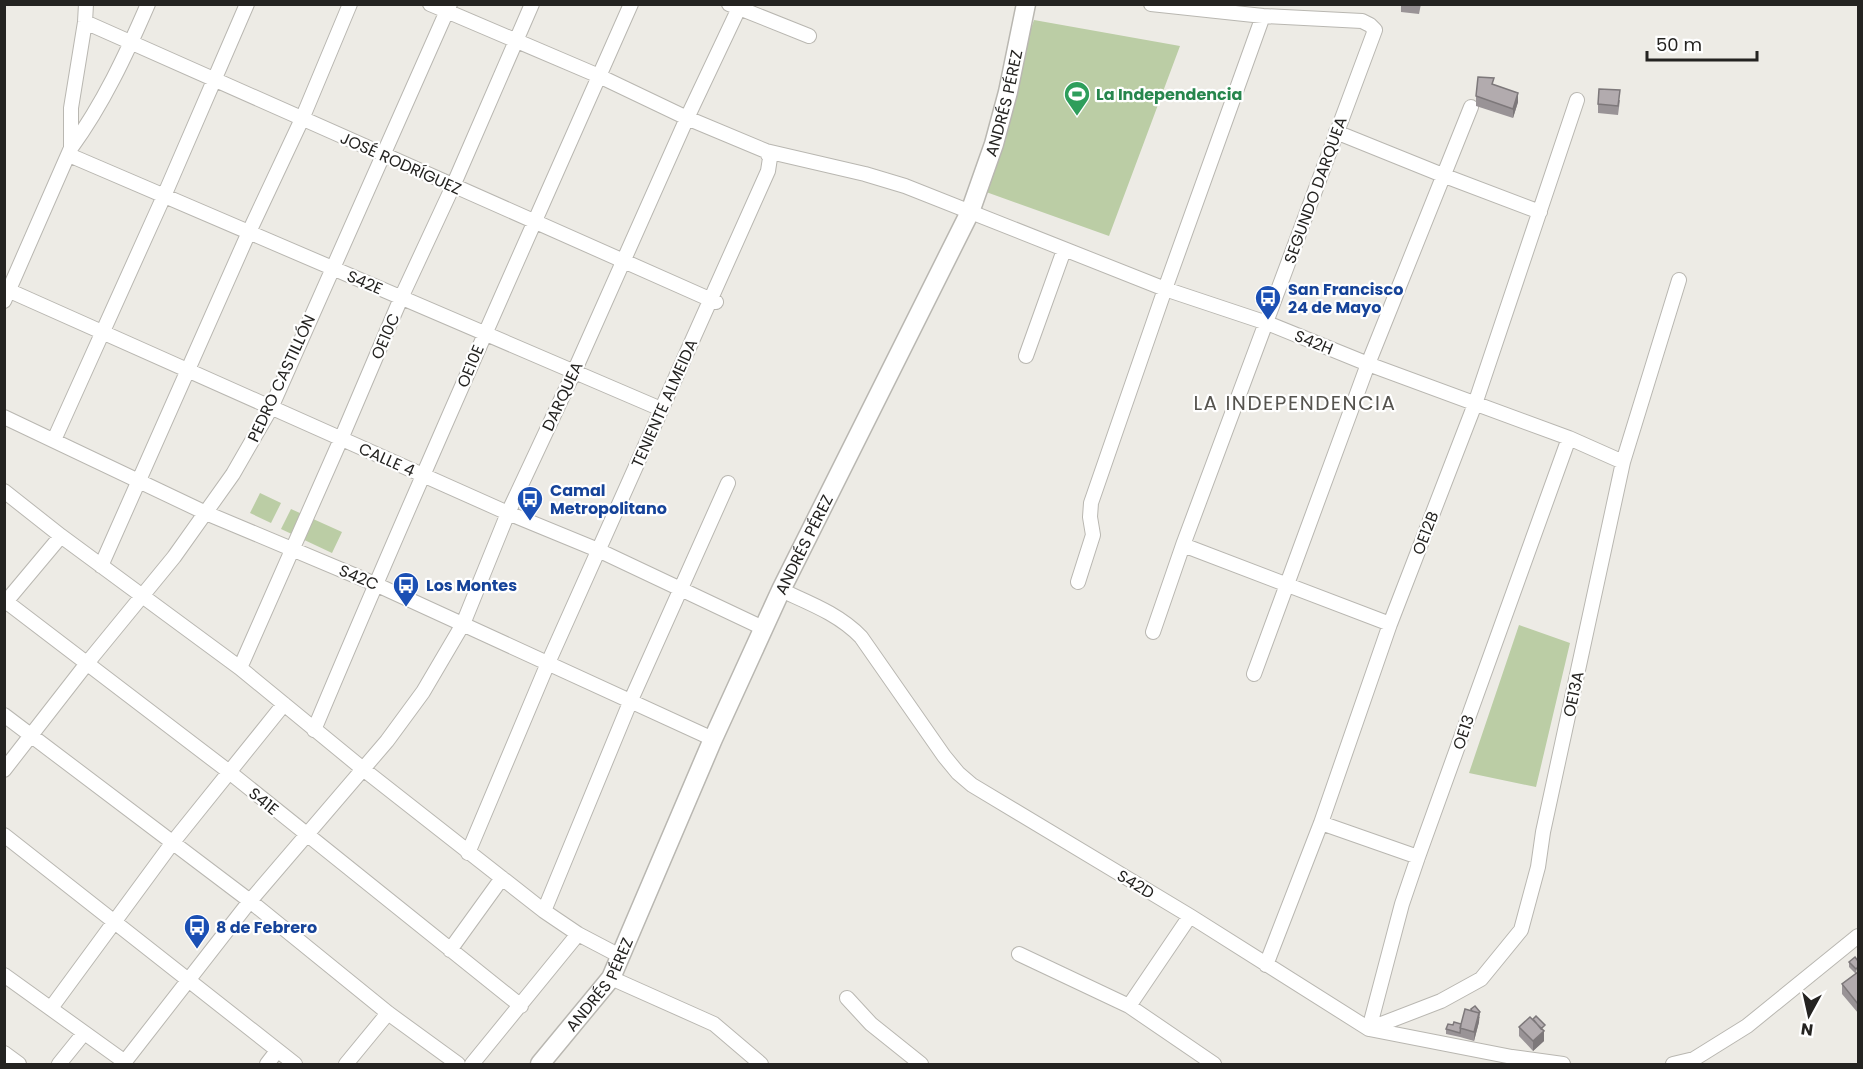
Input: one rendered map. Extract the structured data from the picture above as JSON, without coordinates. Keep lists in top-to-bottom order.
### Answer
{
  "streets": {
    "street": [
      "ANDRÉS PÉREZ",
      "JOSÉ RODRÍGUEZ",
      "SEGUNDO DARQUEA",
      "S42E",
      "OE10C",
      "S42H",
      "OE10E",
      "PEDRO CASTILLÓN",
      "DARQUEA",
      "TENIENTE ALMEIDA",
      "CALLE 4",
      "OE12B",
      "S42C",
      "OE13A",
      "OE13",
      "S41E",
      "S42D"
    ]
  },
  "crossings": [
    ["ANDRÉS PÉREZ", "S42H"],
    ["ANDRÉS PÉREZ", "CALLE 4"],
    ["ANDRÉS PÉREZ", "S42C"],
    ["ANDRÉS PÉREZ", "S42D"],
    ["JOSÉ RODRÍGUEZ", "OE10C"],
    ["JOSÉ RODRÍGUEZ", "OE10E"],
    ["JOSÉ RODRÍGUEZ", "PEDRO CASTILLÓN"],
    ["JOSÉ RODRÍGUEZ", "DARQUEA"],
    ["JOSÉ RODRÍGUEZ", "TENIENTE ALMEIDA"],
    ["SEGUNDO DARQUEA", "S42H"],
    ["S42E", "OE10C"],
    ["S42E", "OE10E"],
    ["S42E", "PEDRO CASTILLÓN"],
    ["S42E", "DARQUEA"],
    ["S42E", "TENIENTE ALMEIDA"],
    ["OE10C", "S42H"],
    ["OE10C", "CALLE 4"],
    ["OE10C", "S42C"],
    ["S42H", "OE10E"],
    ["S42H", "PEDRO CASTILLÓN"],
    ["S42H", "DARQUEA"],
    ["S42H", "TENIENTE ALMEIDA"],
    ["S42H", "OE12B"],
    ["S42H", "OE13A"],
    ["S42H", "OE13"],
    ["OE10E", "CALLE 4"],
    ["OE10E", "S42C"],
    ["PEDRO CASTILLÓN", "CALLE 4"],
    ["PEDRO CASTILLÓN", "S42C"],
    ["PEDRO CASTILLÓN", "S41E"],
    ["DARQUEA", "CALLE 4"],
    ["DARQUEA", "S42C"],
    ["TENIENTE ALMEIDA", "CALLE 4"],
    ["TENIENTE ALMEIDA", "S42C"],
    ["OE12B", "S42D"],
    ["OE13A", "OE13"],
    ["OE13A", "S42D"],
    ["OE13", "S42D"]
  ],
  "districts": ["LA INDEPENDENCIA"],
  "places": {
    "sports": ["La Independencia"],
    "bus stop": [
      "San Francisco 24 de Mayo",
      "Camal Metropolitano",
      "Los Montes",
      "8 de Febrero"
    ]
  },
  "scale_bar": "50 m",
  "north": "bottom"
}
